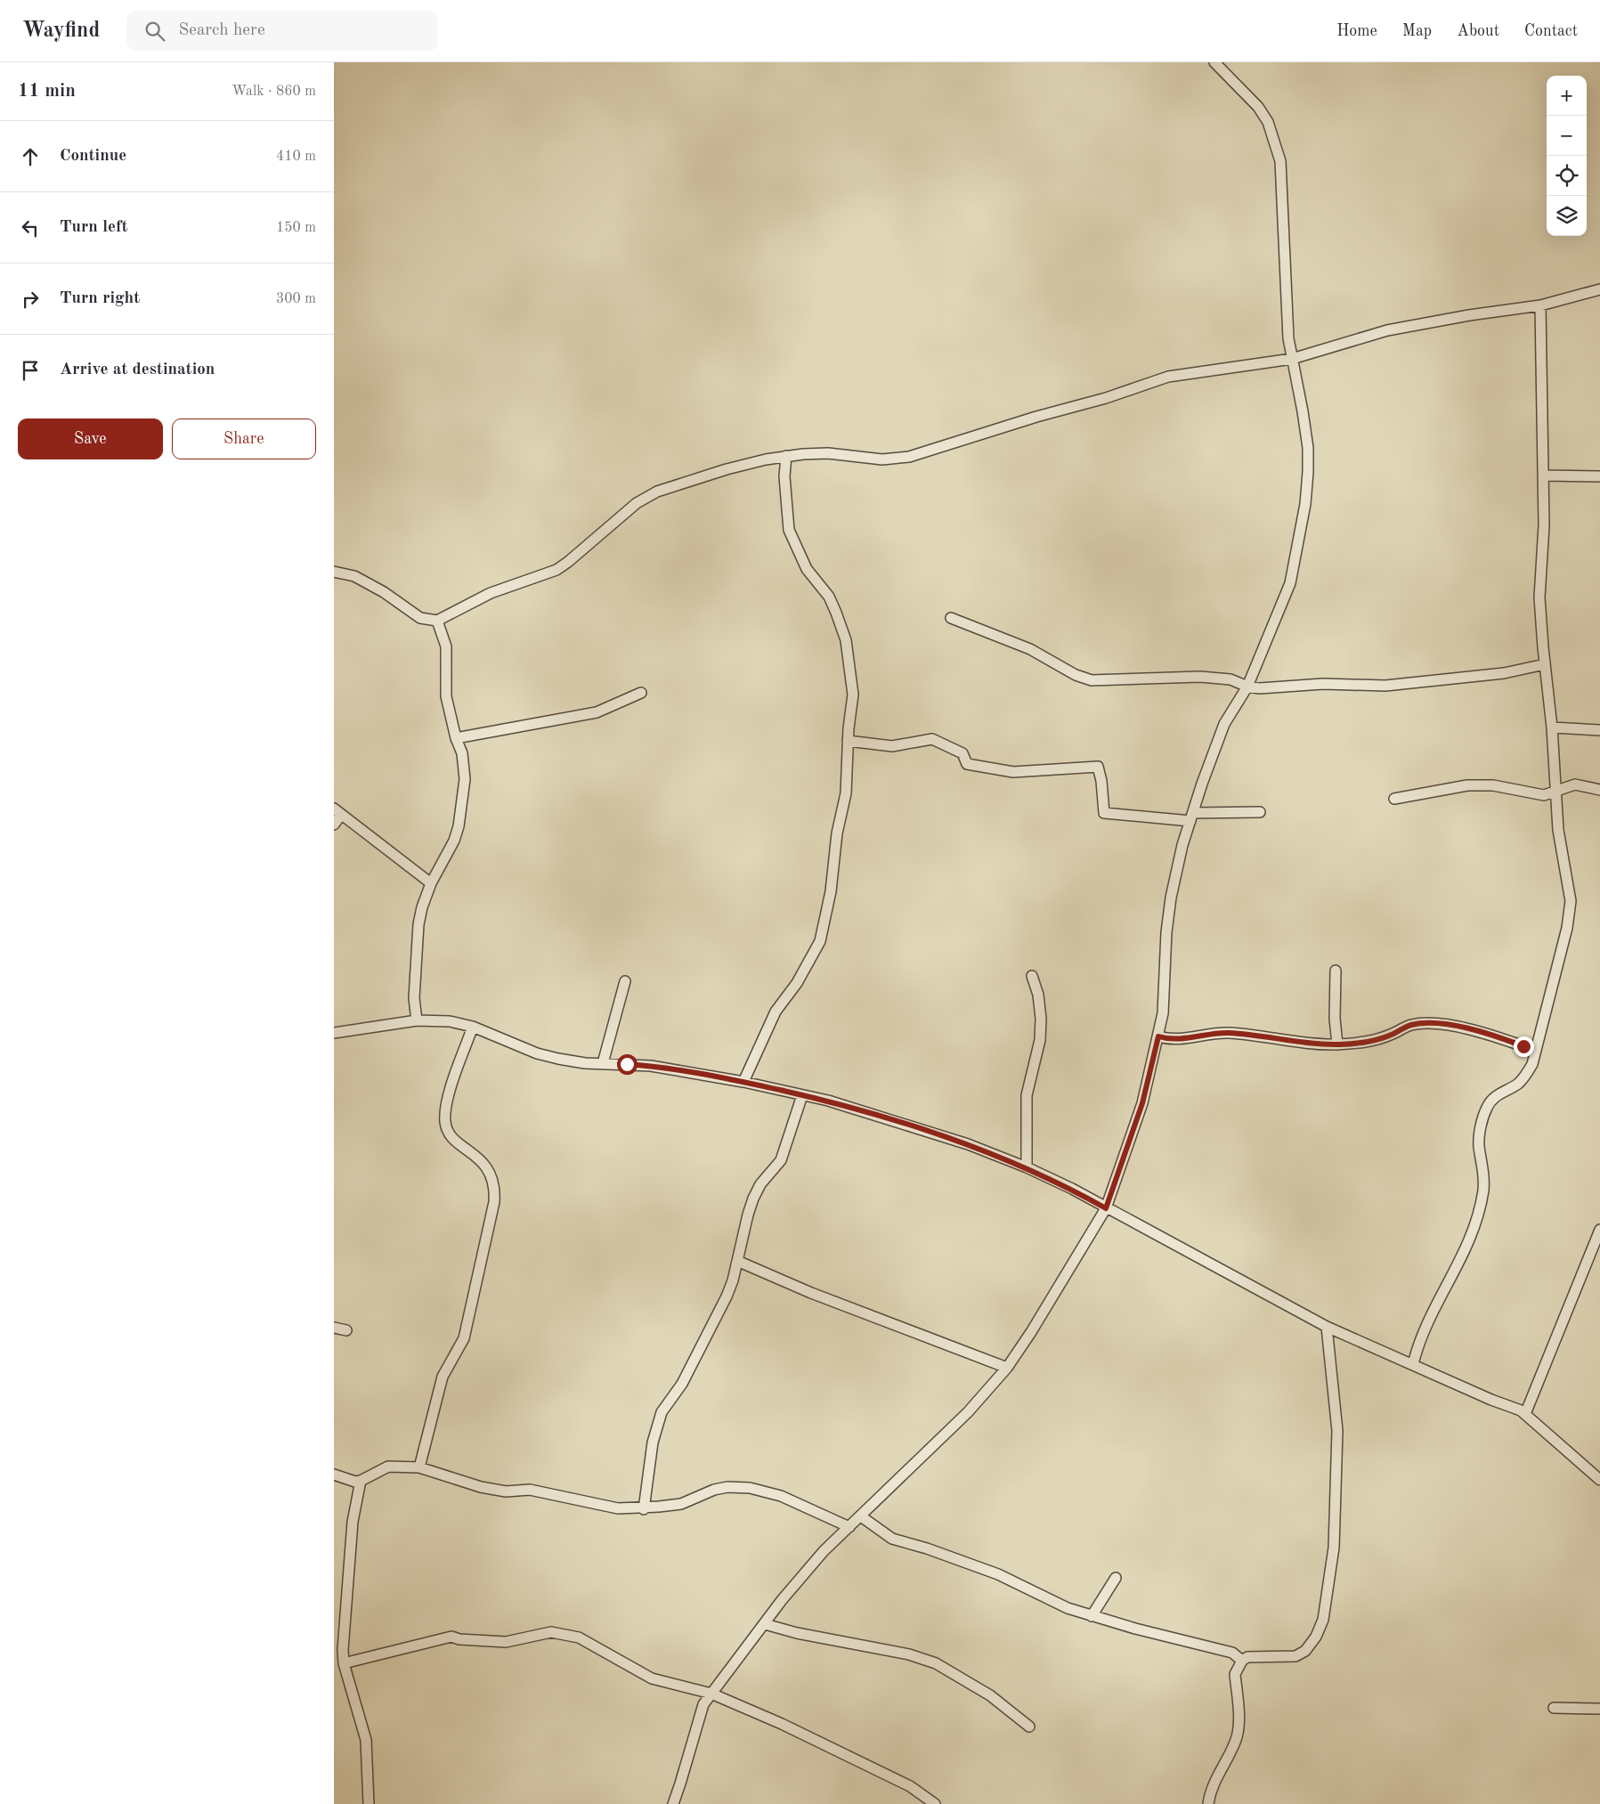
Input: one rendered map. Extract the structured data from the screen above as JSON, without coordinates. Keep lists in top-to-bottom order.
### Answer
{
  "page": {
    "header": "Wayfind",
    "search": "Search here",
    "nav": [
      "Home",
      "Map",
      "About",
      "Contact"
    ],
    "heading": ["11 min", "Walk · 860 m"],
    "map_buttons": ["+", "−"],
    "list": [
      ["Continue", "410 m"],
      ["Turn left", "150 m"],
      ["Turn right", "300 m"],
      "Arrive at destination"
    ],
    "buttons": ["Save", "Share"]
  }
}
